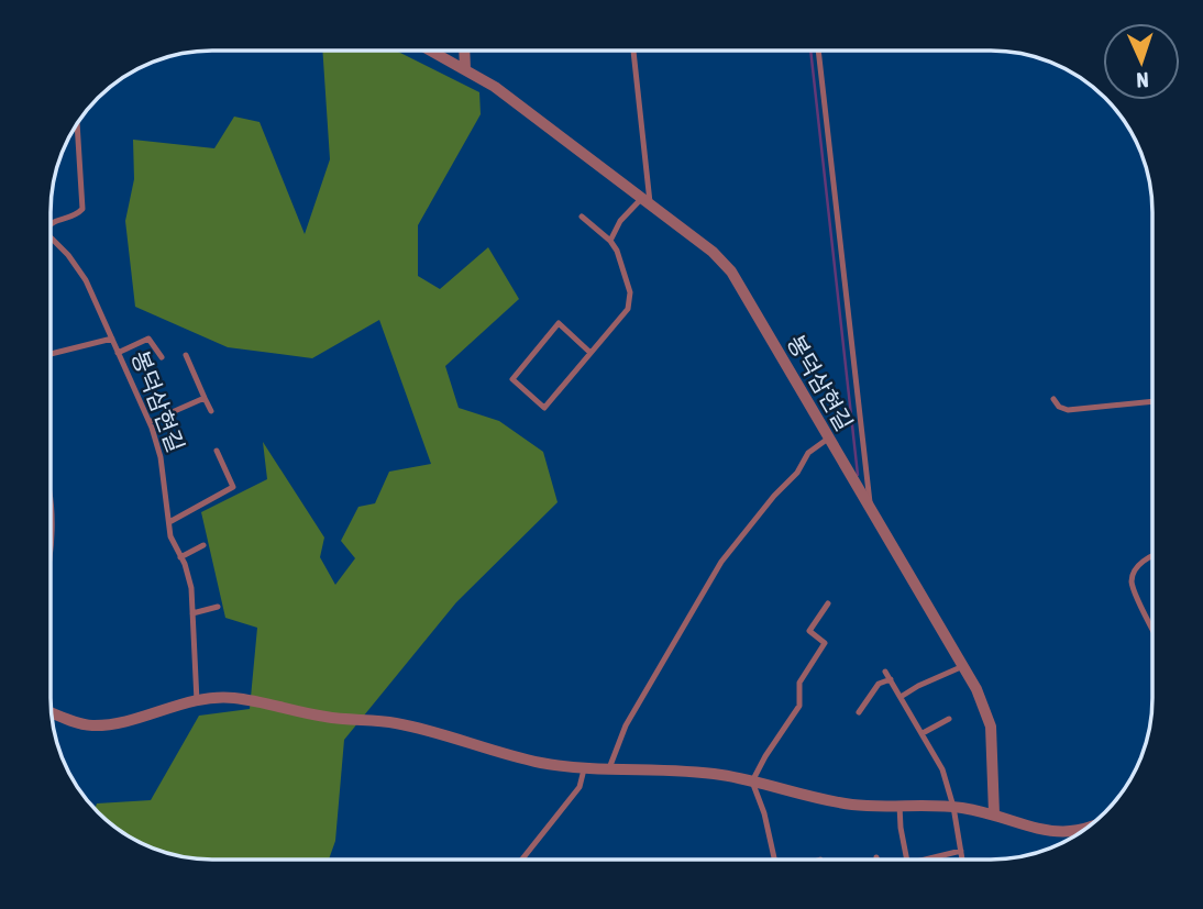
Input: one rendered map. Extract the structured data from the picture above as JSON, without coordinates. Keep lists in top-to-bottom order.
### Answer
{
  "streets": {
    "street": ["봉덕삼현길"]
  },
  "north": "bottom"
}
